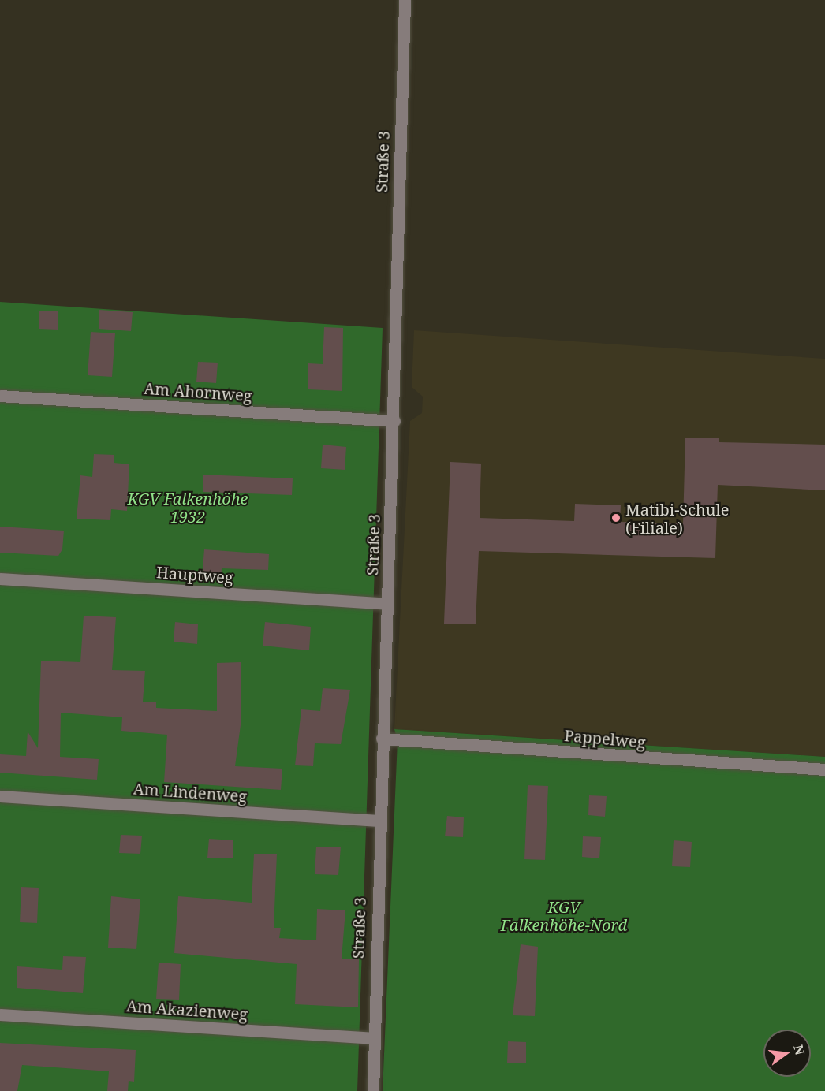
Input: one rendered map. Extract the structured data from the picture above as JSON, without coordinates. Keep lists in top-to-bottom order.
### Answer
{
  "streets": {
    "street": [
      "Straße 3",
      "Am Ahornweg",
      "Hauptweg",
      "Pappelweg",
      "Am Lindenweg",
      "Am Akazienweg"
    ]
  },
  "crossings": [
    ["Straße 3", "Am Ahornweg"],
    ["Straße 3", "Hauptweg"],
    ["Straße 3", "Pappelweg"],
    ["Straße 3", "Am Lindenweg"],
    ["Straße 3", "Am Akazienweg"]
  ],
  "parks": ["KGV Falkenhöhe 1932", "KGV Falkenhöhe-Nord"],
  "places": ["Matibi-Schule (Filiale)"],
  "north": "right"
}
